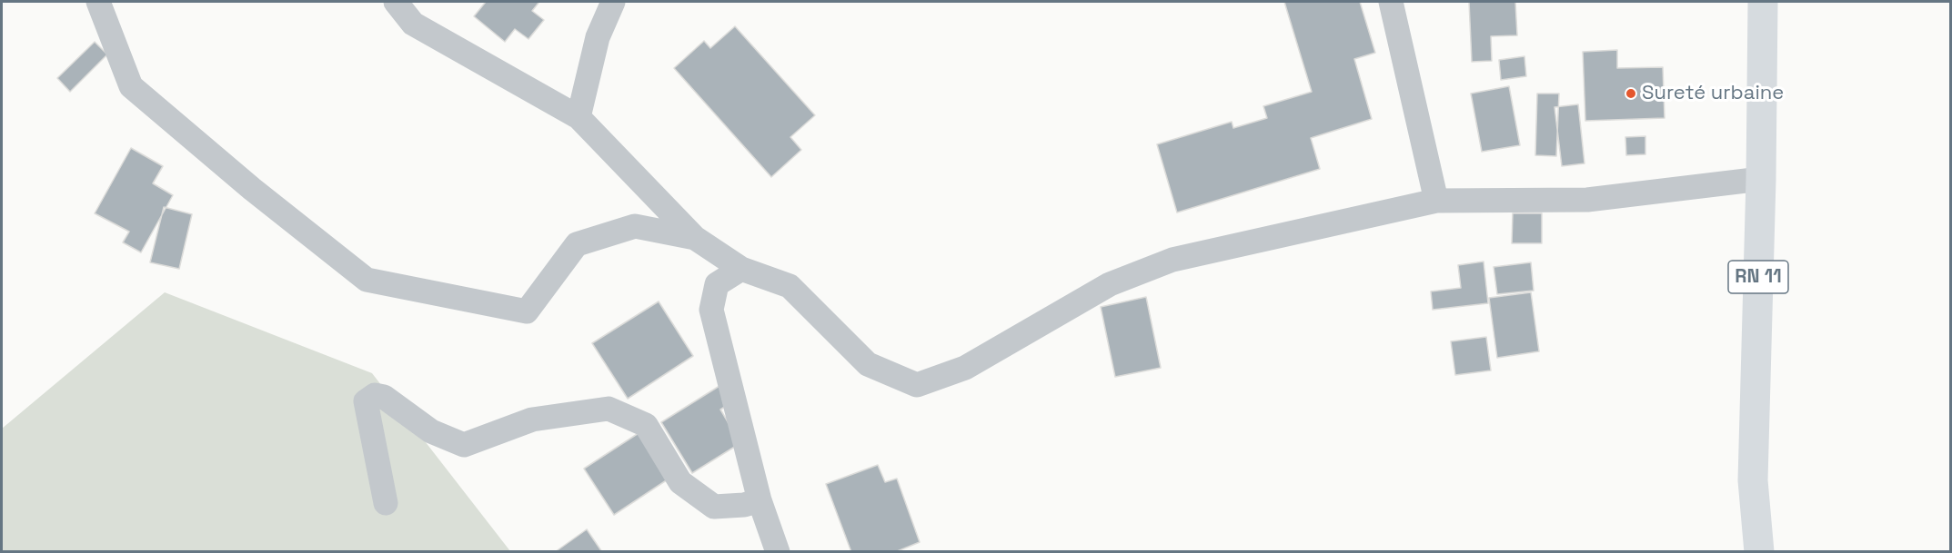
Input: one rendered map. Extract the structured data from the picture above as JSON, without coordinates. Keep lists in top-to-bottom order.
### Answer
{
  "streets": {
    "main road": ["RN 11"]
  },
  "places": ["Sureté urbaine"]
}
